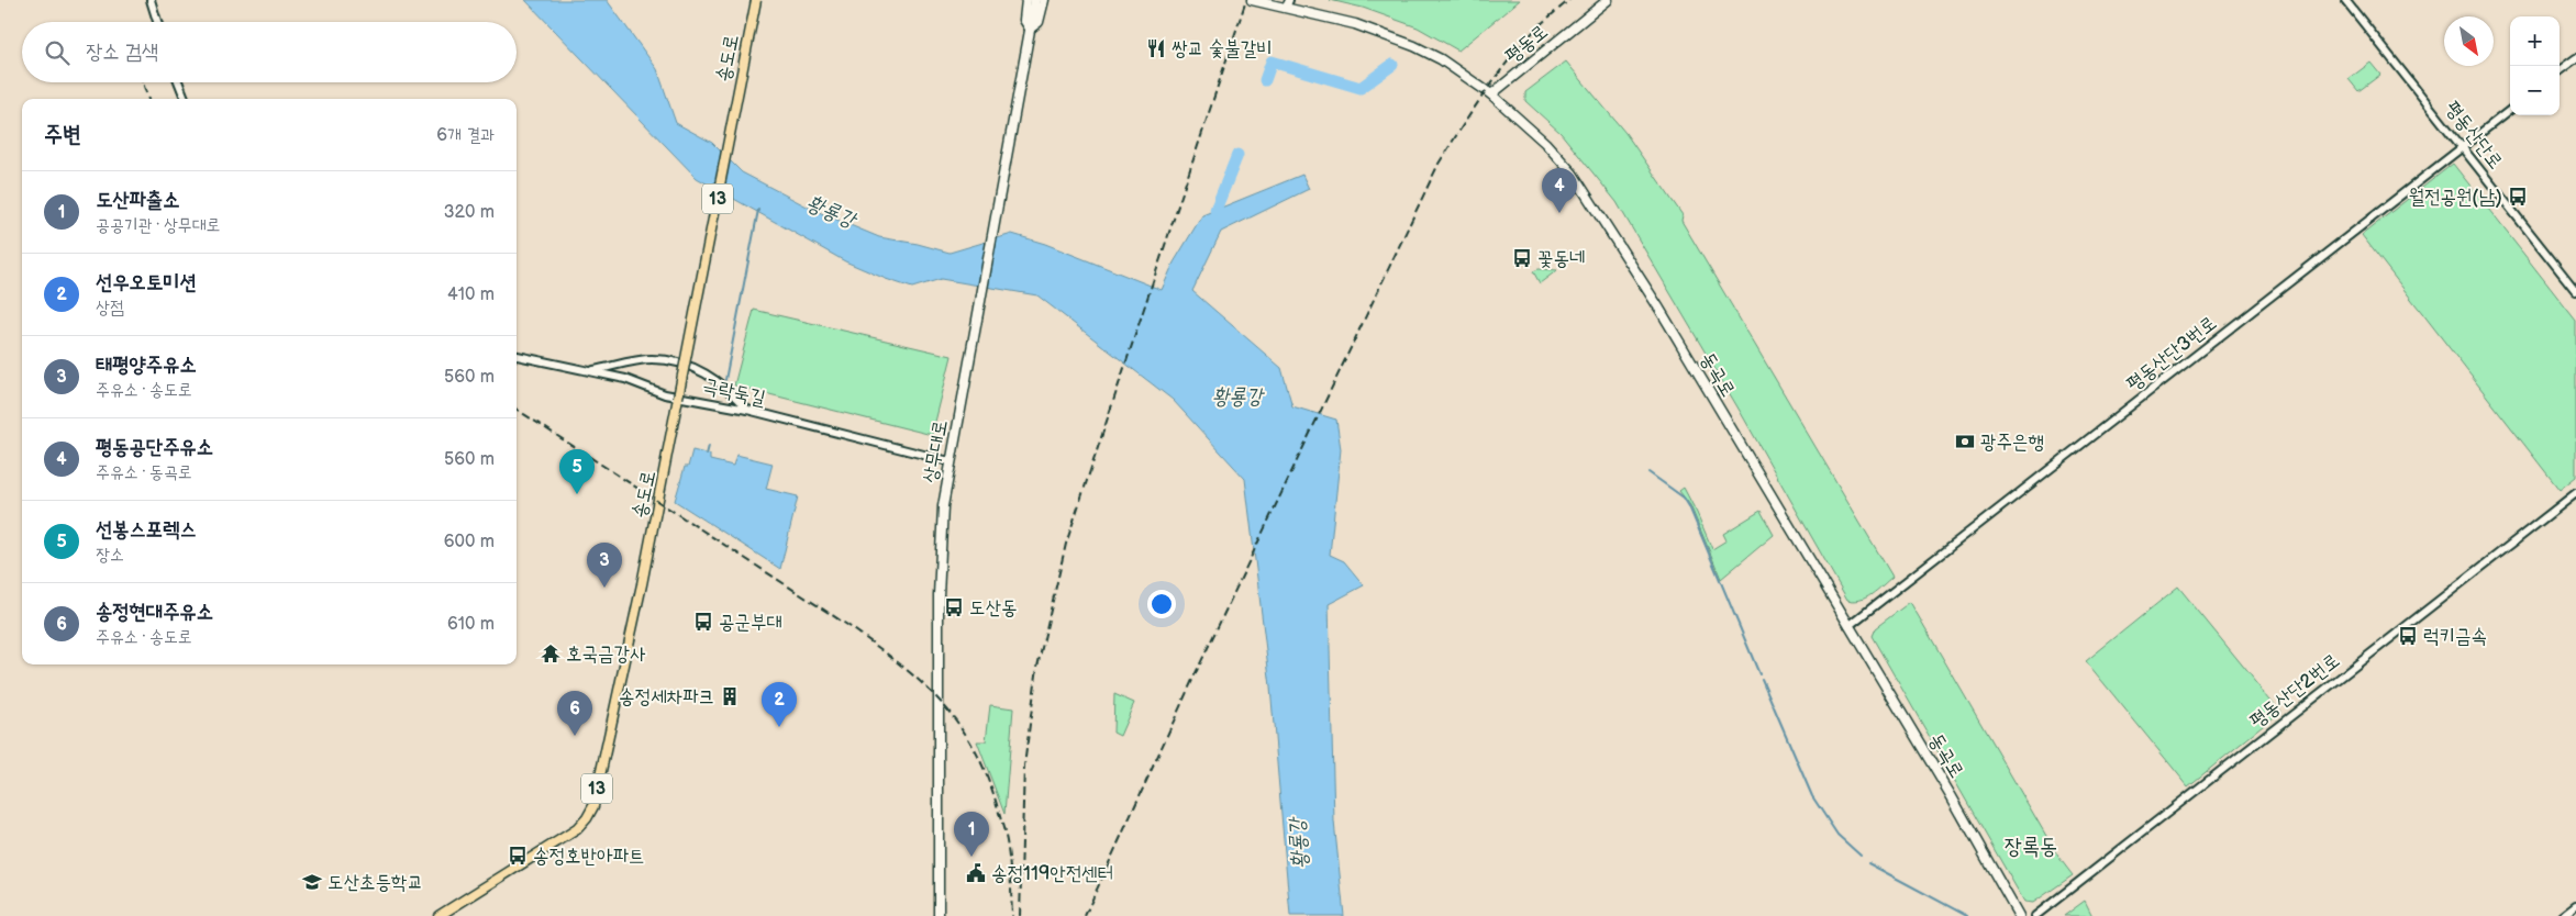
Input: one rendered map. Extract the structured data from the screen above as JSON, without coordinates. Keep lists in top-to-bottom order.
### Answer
{
  "streets": {
    "main road": [
      "평동로",
      "송도로",
      "13",
      "동곡로",
      "상무대로"
    ],
    "street": [
      "평동산단로",
      "평동산단3번로",
      "극락둑길",
      "평동산단2번로"
    ]
  },
  "crossings": [
    ["평동로", "동곡로"],
    ["송도로", "극락둑길"],
    ["평동산단로", "평동산단3번로"],
    ["평동산단3번로", "동곡로"],
    ["극락둑길", "상무대로"]
  ],
  "districts": ["장록동"],
  "water": ["황룡강"],
  "places": {
    "restaurant": ["쌍교 숯불갈비"],
    "bus stop": [
      "월전공원(남)",
      "꽃동네",
      "도산동",
      "공군부대",
      "럭키금속",
      "송정호반아파트"
    ],
    "bank": ["광주은행"],
    "temple": ["호국금강사"],
    "building": ["송정세차파크"],
    "public building": ["송정119안전센터"],
    "school or university": ["도산초등학교"]
  },
  "north": "bottom right",
  "page": {
    "map_buttons": ["+", "−"],
    "search": "장소 검색",
    "heading": ["주변", "6개 결과"],
    "pins": [
      "4",
      "5",
      "3",
      "2",
      "6",
      "1"
    ],
    "list": [
      {
        "mark": "1",
        "name": "도산파출소",
        "note": "공공기관 · 상무대로",
        "value": "320 m"
      },
      {
        "mark": "2",
        "name": "선우오토미션",
        "note": "상점",
        "value": "410 m"
      },
      {
        "mark": "3",
        "name": "태평양주유소",
        "note": "주유소 · 송도로",
        "value": "560 m"
      },
      {
        "mark": "4",
        "name": "평동공단주유소",
        "note": "주유소 · 동곡로",
        "value": "560 m"
      },
      {
        "mark": "5",
        "name": "선봉스포렉스",
        "note": "장소",
        "value": "600 m"
      },
      {
        "mark": "6",
        "name": "송정현대주유소",
        "note": "주유소 · 송도로",
        "value": "610 m"
      }
    ]
  }
}
